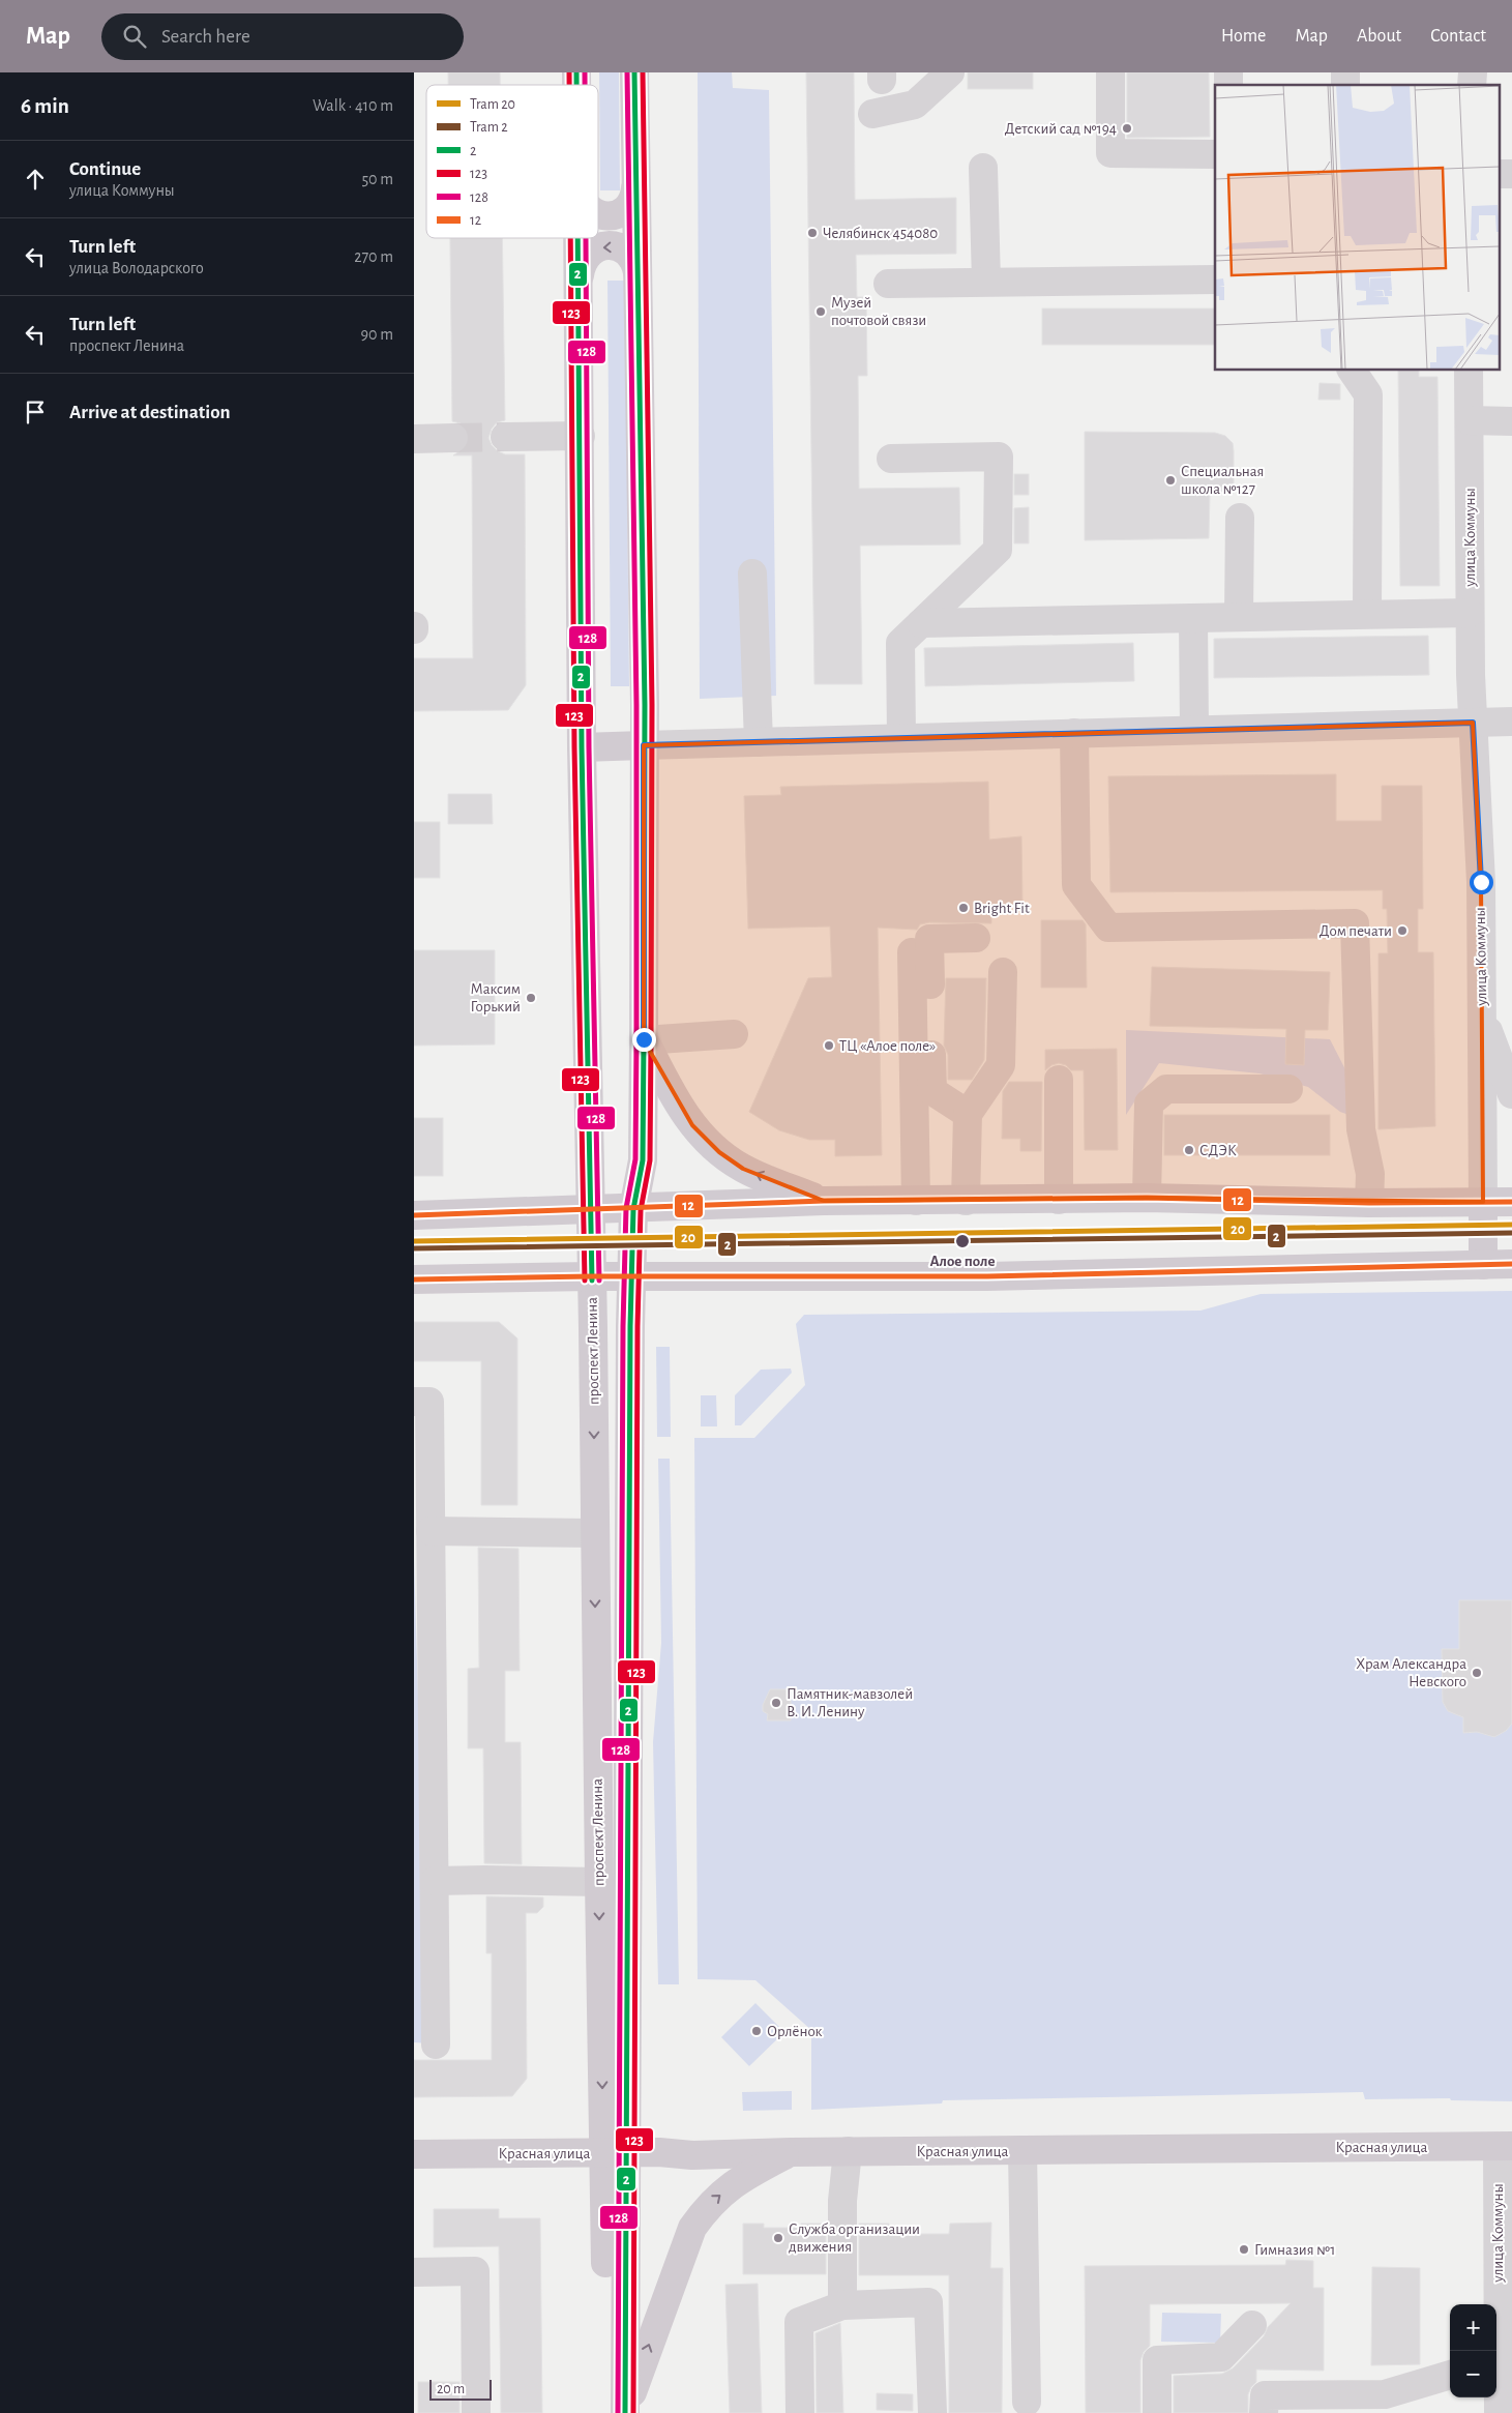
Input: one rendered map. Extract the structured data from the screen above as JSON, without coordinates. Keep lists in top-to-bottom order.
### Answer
{
  "streets": {
    "main road": ["улица Коммуны", "проспект Ленина", "Красная улица"]
  },
  "crossings": [
    ["улица Коммуны", "Красная улица"],
    ["проспект Ленина", "Красная улица"]
  ],
  "places": [
    "Детский сад №194",
    "Челябинск 454080",
    "Музей почтовой связи",
    "Специальная школа №127",
    "Bright Fit",
    "Дом печати",
    "Максим Горький",
    "ТЦ «Алое поле»",
    "СДЭК",
    "Алое поле",
    "Храм Александра Невского",
    "Памятник-мавзолей В. И. Ленину",
    "Орлёнок",
    "Служба организации движения",
    "Гимназия №1"
  ],
  "lines": [
    "transit line 2",
    "transit line 123",
    "transit line 128",
    "transit line 12",
    "tram line 20",
    "tram line 2"
  ],
  "legend": [
    "Tram 20",
    "Tram 2",
    "2",
    "123",
    "128",
    "12"
  ],
  "scale_bar": "20 m",
  "page": {
    "header": "Map",
    "search": "Search here",
    "nav": [
      "Home",
      "Map",
      "About",
      "Contact"
    ],
    "heading": ["6 min", "Walk · 410 m"],
    "list": [
      ["Continue", "улица Коммуны", "50 m"],
      ["Turn left", "улица Володарского", "270 m"],
      ["Turn left", "проспект Ленина", "90 m"],
      "Arrive at destination"
    ],
    "map_buttons": ["+", "−"],
    "scale": "20 m"
  }
}
